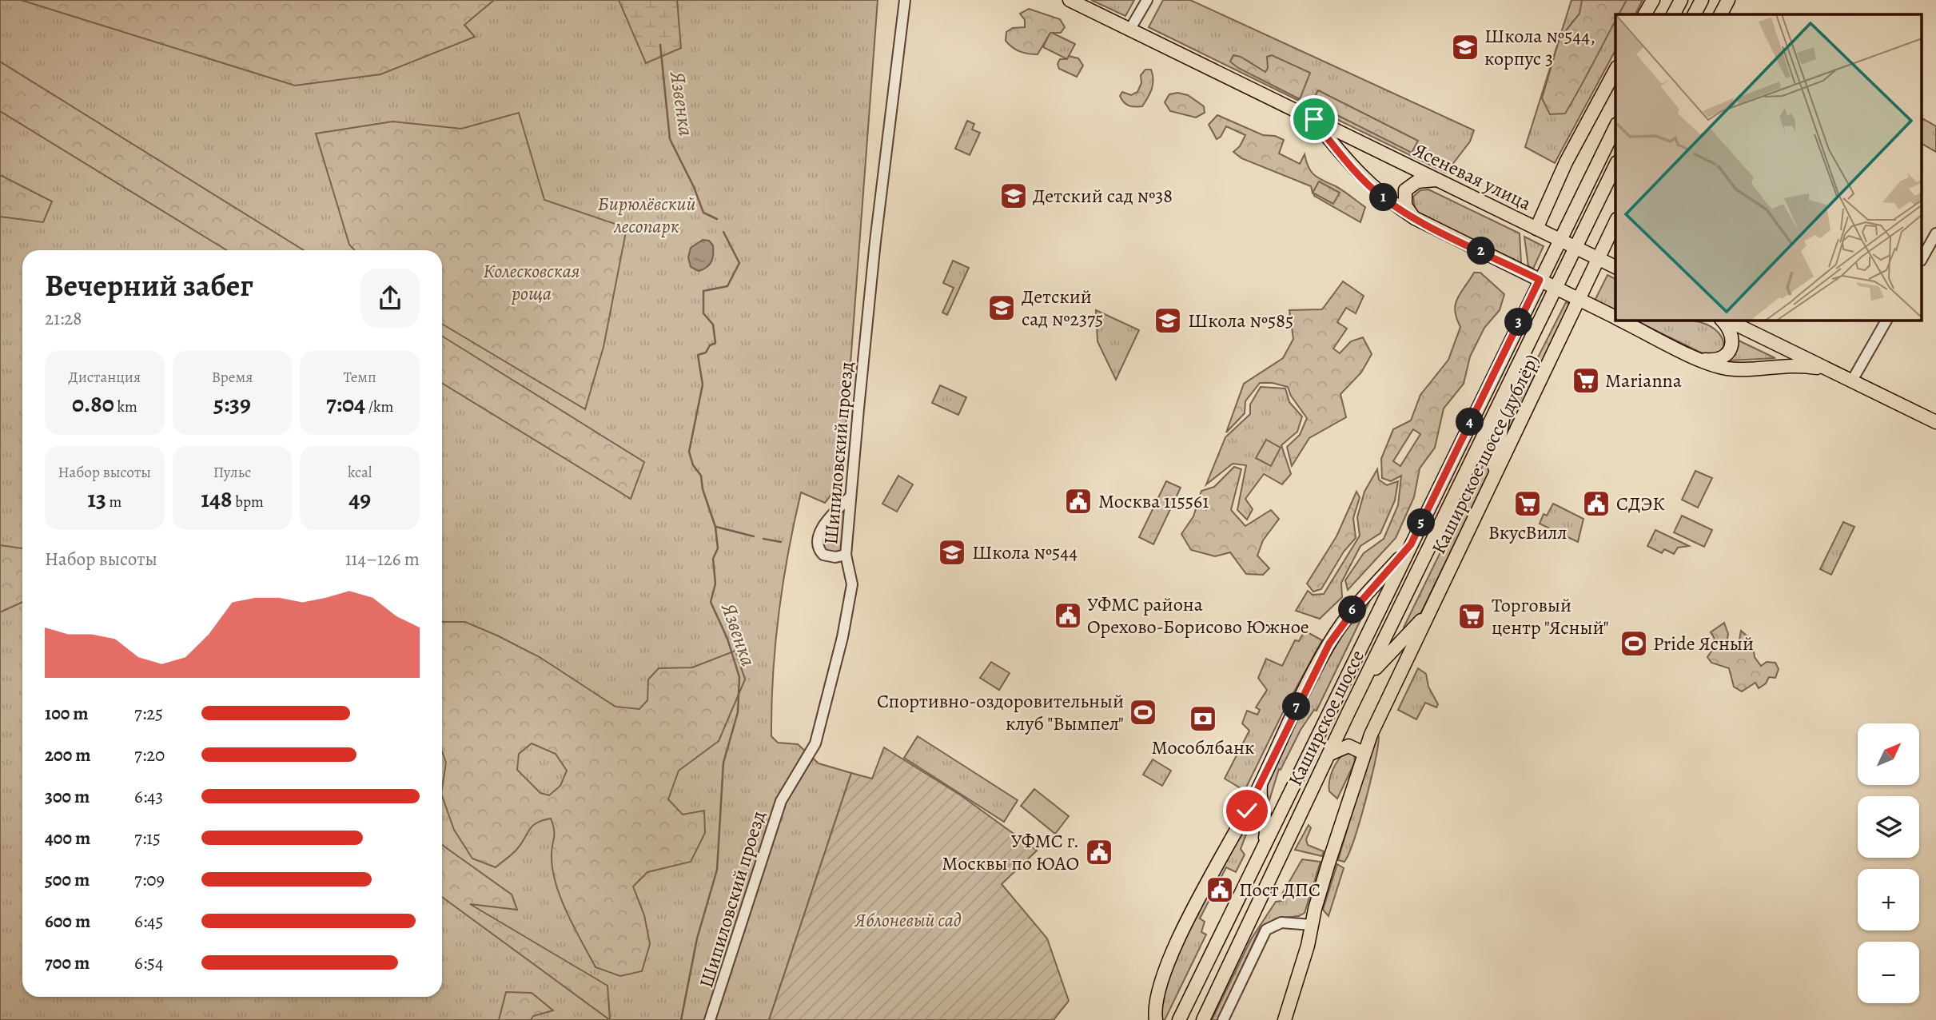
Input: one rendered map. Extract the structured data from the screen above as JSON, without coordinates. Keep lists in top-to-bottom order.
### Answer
{
  "streets": {
    "main road": ["Ясеневая улица", "Каширское шоссе (дублёр)", "Каширское шоссе"],
    "street": ["Шипиловский проезд"]
  },
  "crossings": [
    ["Ясеневая улица", "Каширское шоссе (дублёр)"],
    ["Ясеневая улица", "Каширское шоссе"]
  ],
  "water": ["Язвенка"],
  "parks": ["Бирюлёвский лесопарк", "Колесковская роща", "Яблоневый сад"],
  "places": {
    "school or university": [
      "Школа №544, корпус 3",
      "Детский сад №38",
      "Детский сад №2375",
      "Школа №585",
      "Школа №544"
    ],
    "supermarket": ["Marianna", "ВкусВилл", "Торговый центр \"Ясный\""],
    "public building": [
      "Москва 115561",
      "СДЭК",
      "УФМС района Орехово-Борисово Южное",
      "УФМС г. Москвы по ЮАО",
      "Пост ДПС"
    ],
    "sports": ["Pride Ясный", "Спортивно-оздоровительный клуб \"Вымпел\""],
    "bank": ["Мособлбанк"]
  },
  "north": "top right",
  "page": {
    "pins": [
      "1",
      "2",
      "3",
      "4",
      "5",
      "6",
      "7"
    ],
    "heading": ["Вечерний забег", "21:28"],
    "stats": [
      ["Дистанция", "0.80 km"],
      ["Время", "5:39"],
      ["Темп", "7:04 /km"],
      ["Набор высоты", "13 m"],
      ["Пульс", "148 bpm"],
      ["kcal", "49"]
    ],
    "chart": ["Набор высоты", "114–126 m"],
    "list": [
      {
        "name": "100 m",
        "note": "7:25"
      },
      {
        "name": "200 m",
        "note": "7:20"
      },
      {
        "name": "300 m",
        "note": "6:43"
      },
      {
        "name": "400 m",
        "note": "7:15"
      },
      {
        "name": "500 m",
        "note": "7:09"
      },
      {
        "name": "600 m",
        "note": "6:45"
      },
      {
        "name": "700 m",
        "note": "6:54"
      }
    ],
    "map_buttons": ["+", "−"]
  }
}
